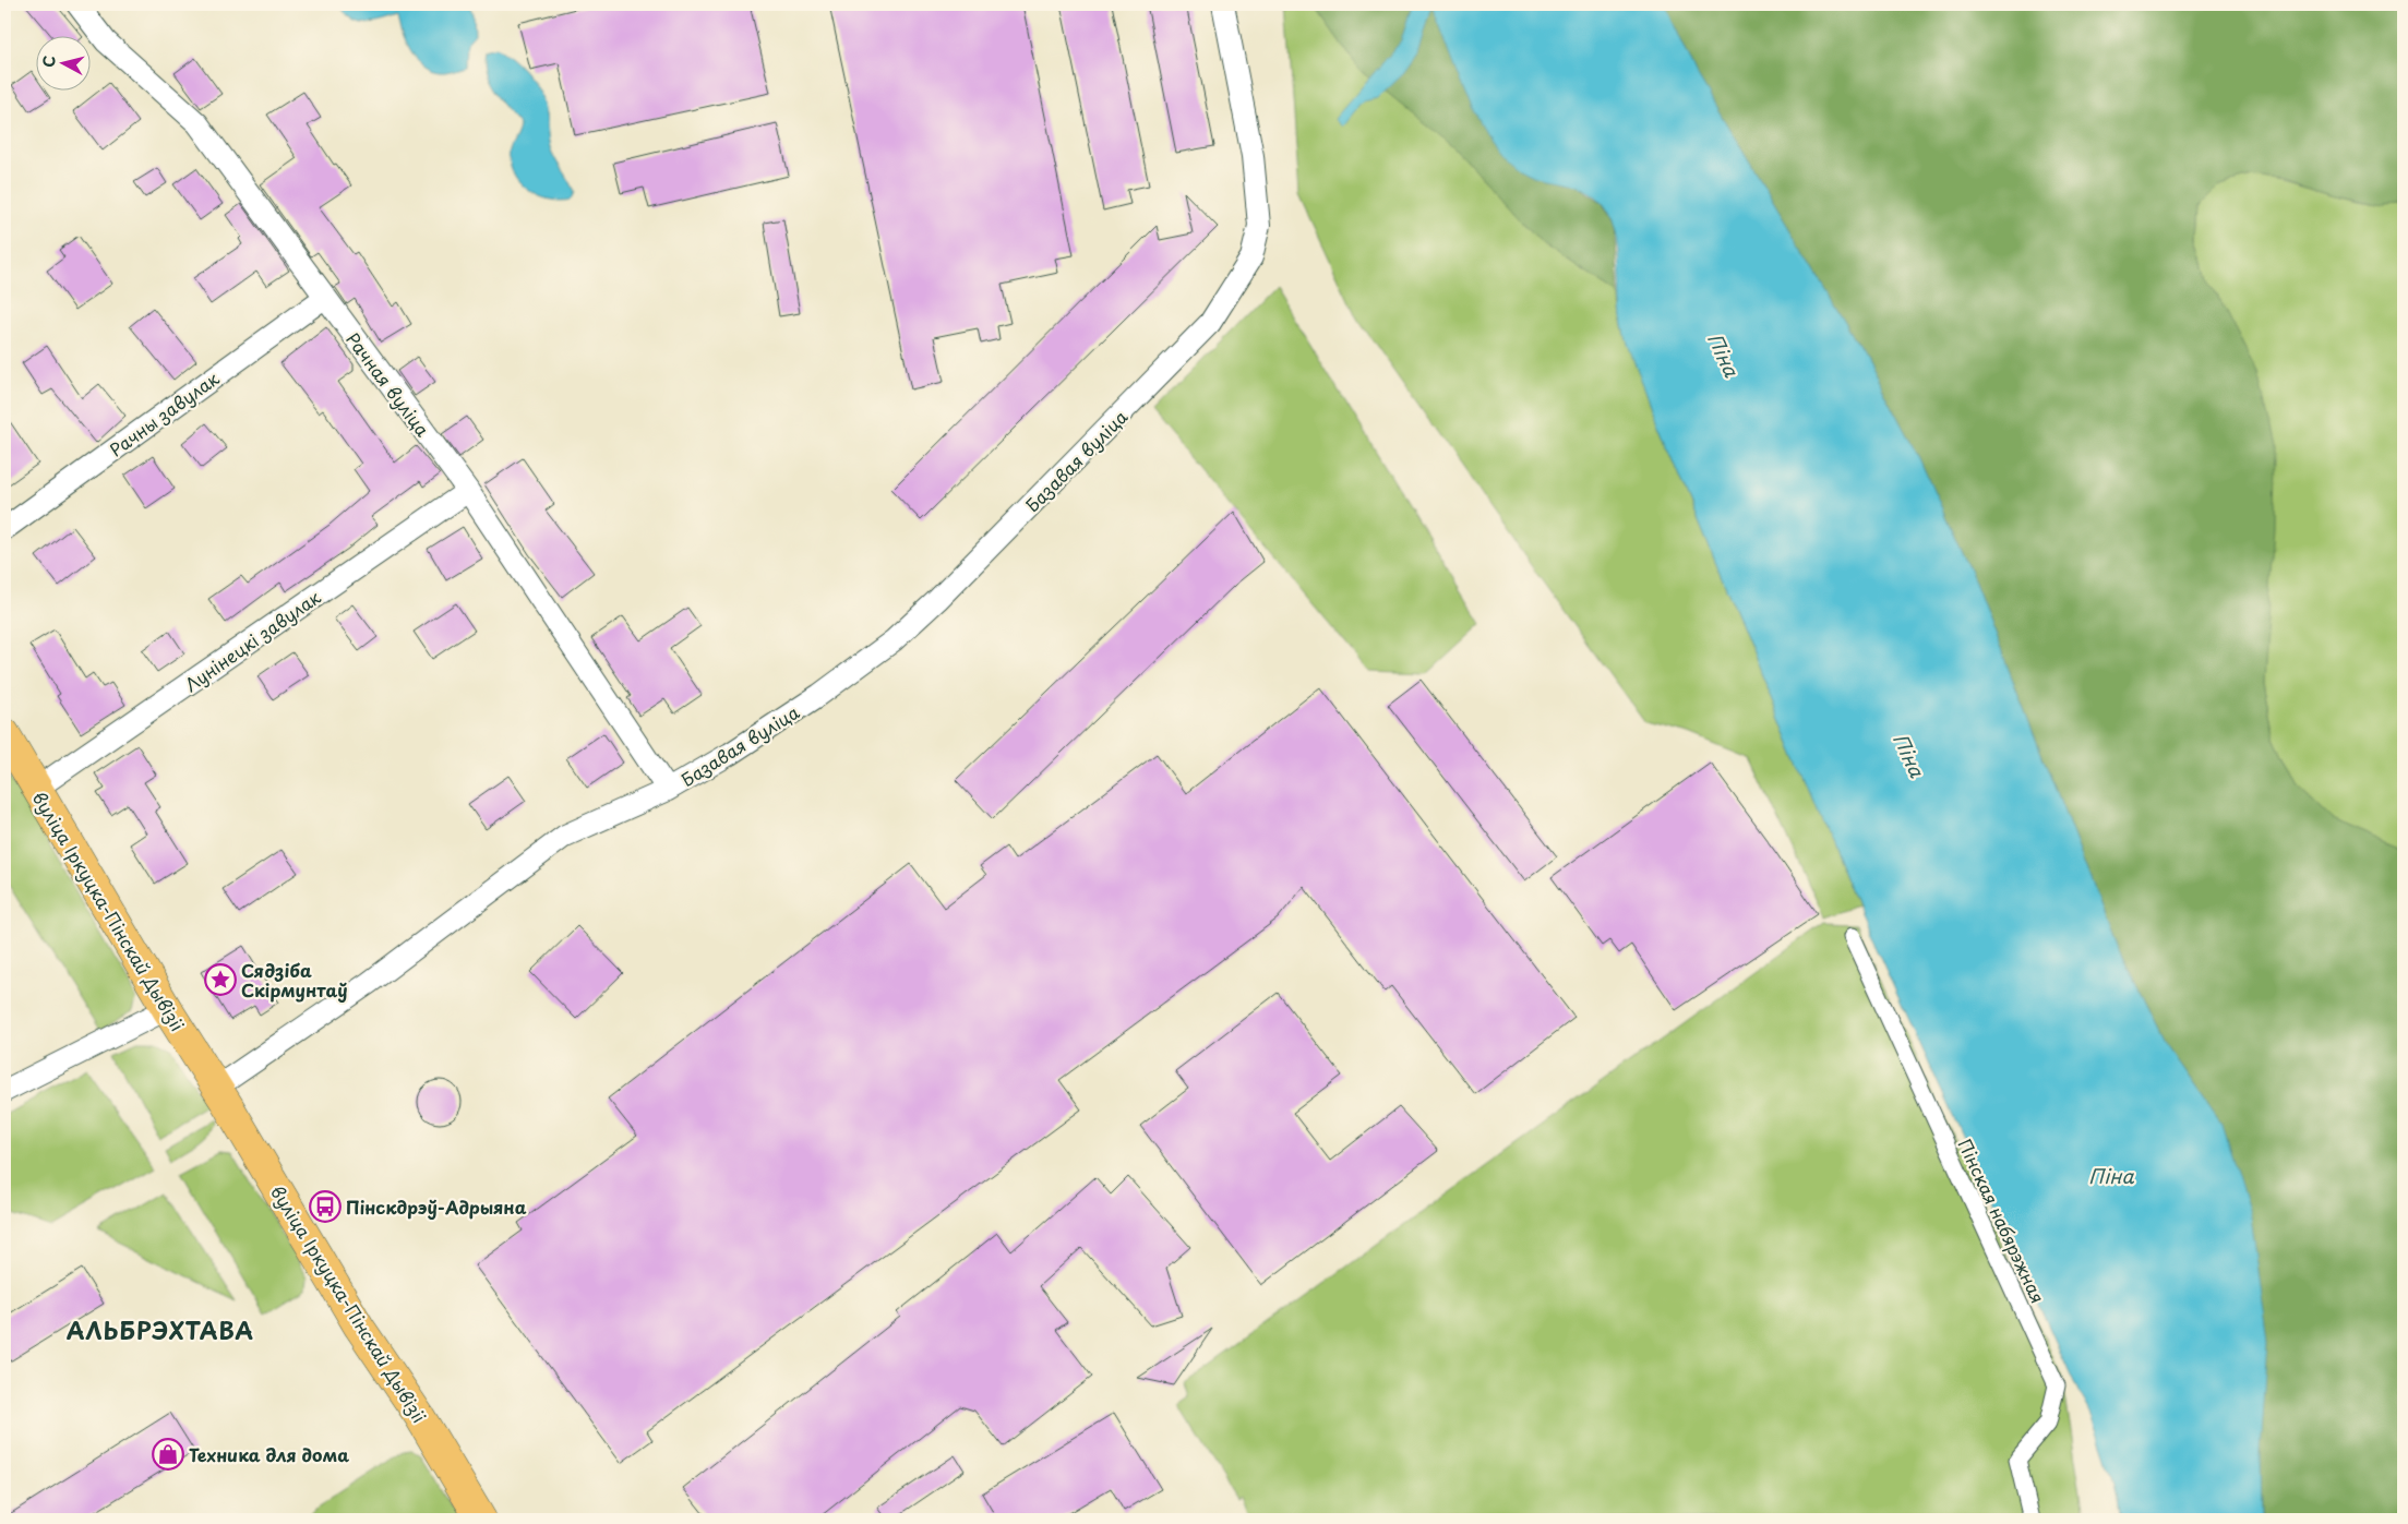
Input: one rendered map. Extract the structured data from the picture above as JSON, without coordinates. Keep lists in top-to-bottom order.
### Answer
{
  "streets": {
    "main road": ["вуліца Іркуцка-Пінскай Дывізіі"],
    "street": [
      "Рачная вуліца",
      "Рачны завулак",
      "Базавая вуліца",
      "Лунінецкі завулак",
      "Пінская набярэжная"
    ]
  },
  "crossings": [
    ["Рачная вуліца", "Рачны завулак"],
    ["Рачная вуліца", "Базавая вуліца"],
    ["Рачная вуліца", "Лунінецкі завулак"],
    ["Лунінецкі завулак", "вуліца Іркуцка-Пінскай Дывізіі"]
  ],
  "districts": ["АЛЬБРЭХТАВА"],
  "water": ["Піна"],
  "places": {
    "place": ["Сядзіба Скірмунтаў"],
    "bus stop": ["Пінскдрэў-Адрыяна"],
    "shop": ["Техника для дома"]
  },
  "north": "left"
}
